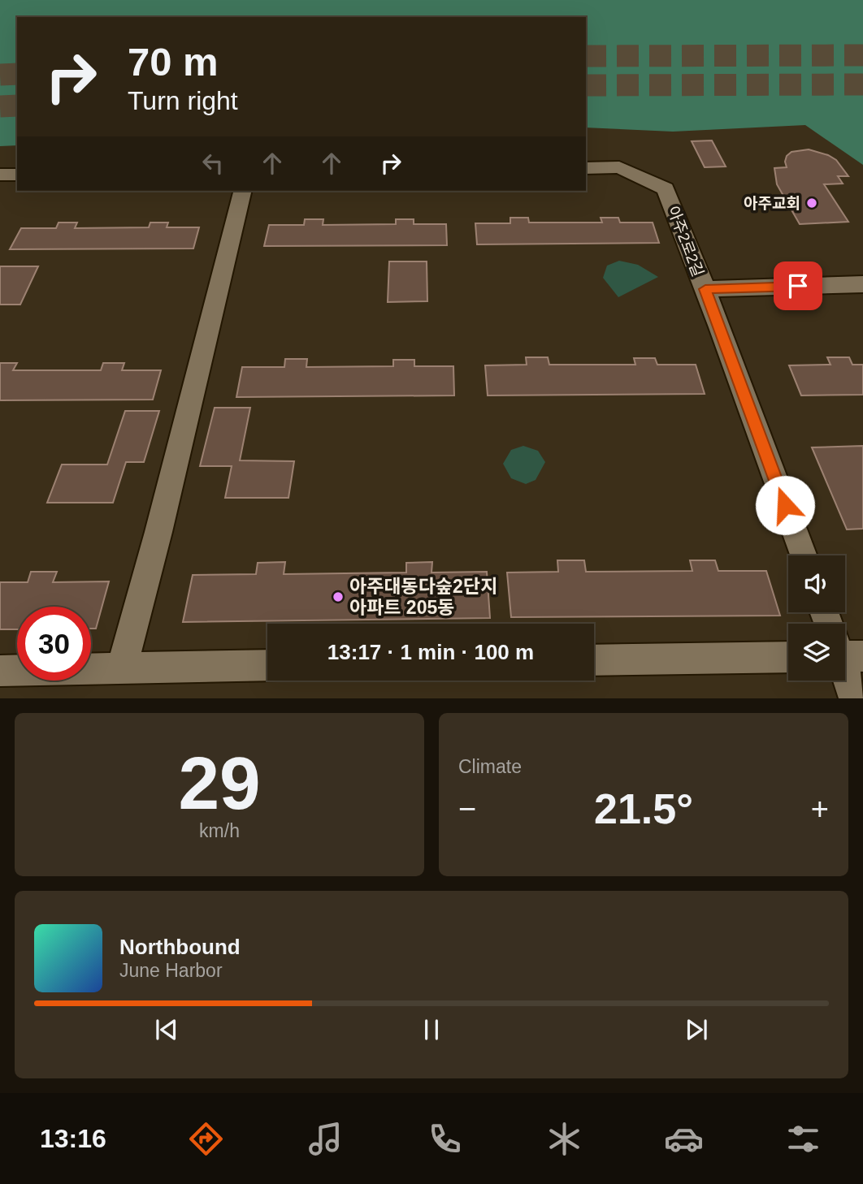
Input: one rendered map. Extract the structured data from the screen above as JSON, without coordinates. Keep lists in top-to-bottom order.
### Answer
{
  "streets": {
    "street": ["아주2로2길"]
  },
  "places": ["아주교회", "아주대동다숲2단지 아파트 205동"],
  "page": {
    "turn": ["70 m", "Turn right"],
    "limit": "30",
    "trip": "13:17 · 1 min · 100 m",
    "tile": [
      ["29", "km/h"],
      "Climate"
    ],
    "heat": ["−", "21.5°", "+"],
    "song": ["Northbound", "June Harbor"],
    "tabs": "13:16"
  }
}
